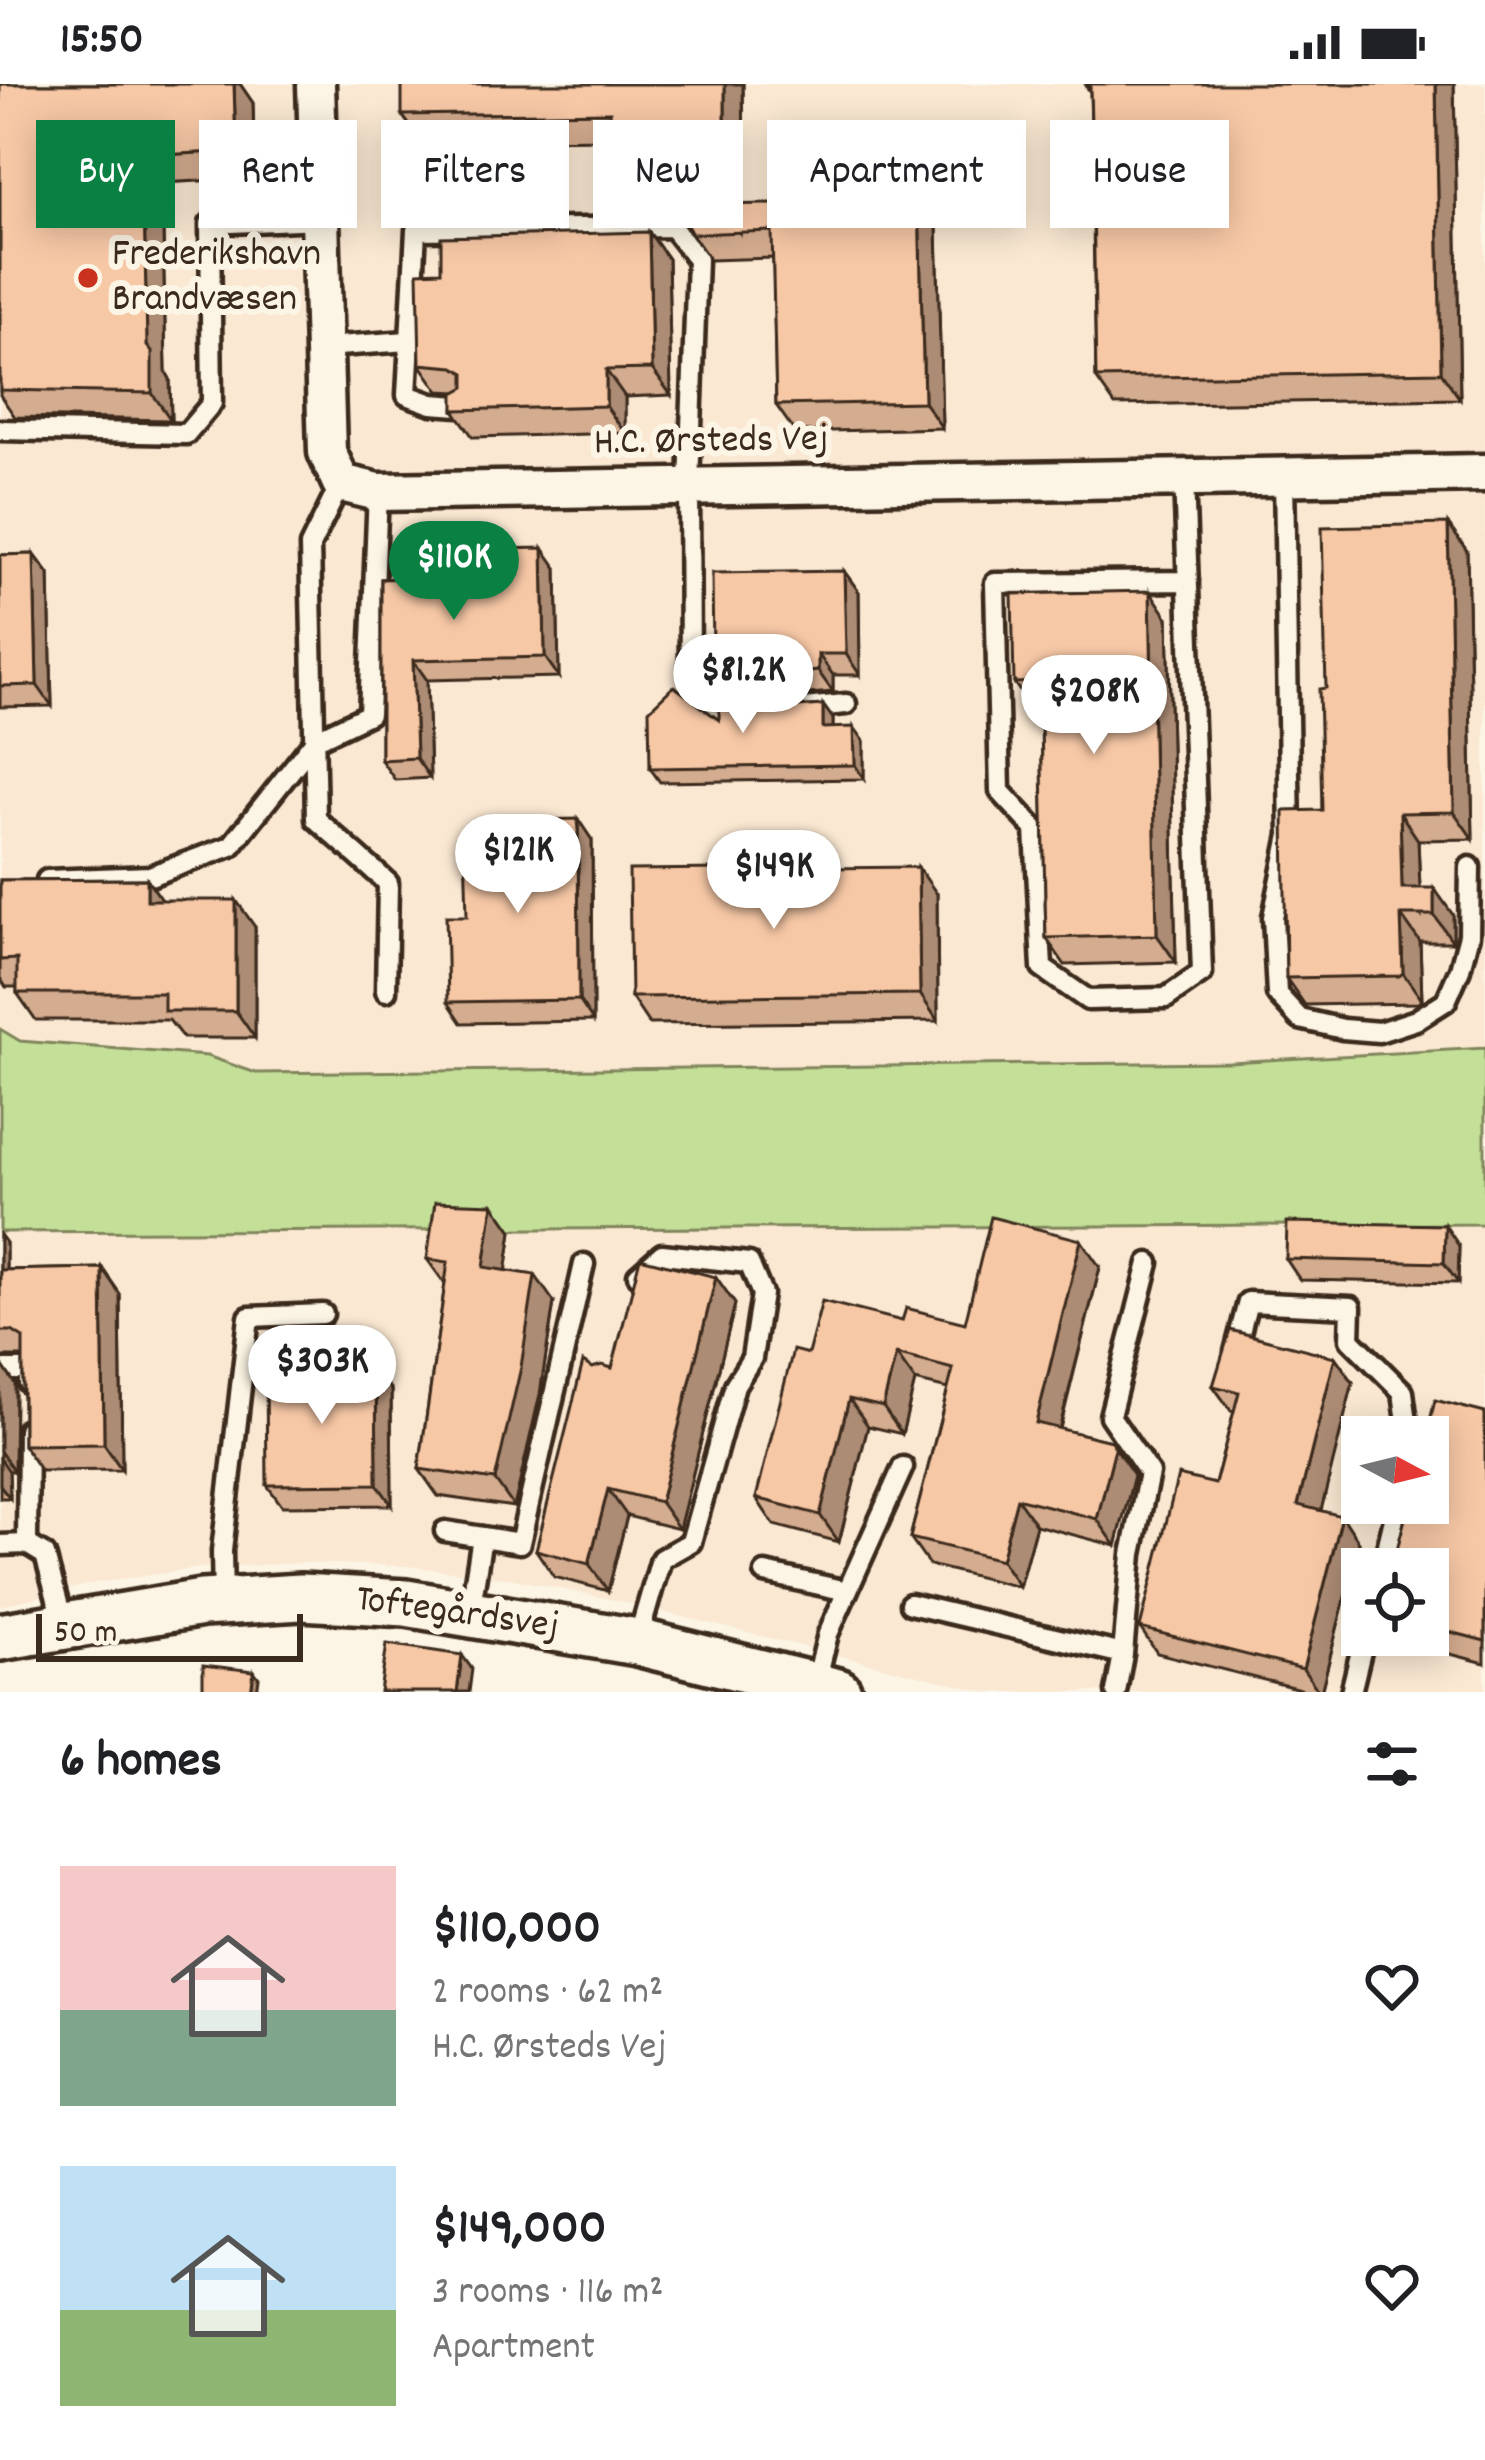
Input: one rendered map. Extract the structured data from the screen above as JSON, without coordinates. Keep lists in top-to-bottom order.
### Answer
{
  "streets": {
    "street": ["H.C. Ørsteds Vej", "Toftegårdsvej"]
  },
  "places": ["Frederikshavn Brandvæsen"],
  "scale_bar": "50 m",
  "north": "right",
  "page": {
    "status": "15:50",
    "chip": [
      "Buy",
      "Rent",
      "Filters",
      "New",
      "Apartment",
      "House"
    ],
    "price": [
      "$110K",
      "$81.2K",
      "$208K",
      "$121K",
      "$149K",
      "$303K"
    ],
    "scale": "50 m",
    "heading": "6 homes",
    "list": [
      {
        "name": "$110,000",
        "note": "2 rooms · 62 m² · H.C. Ørsteds Vej"
      },
      {
        "name": "$149,000",
        "note": "3 rooms · 116 m² · Apartment"
      }
    ]
  }
}
